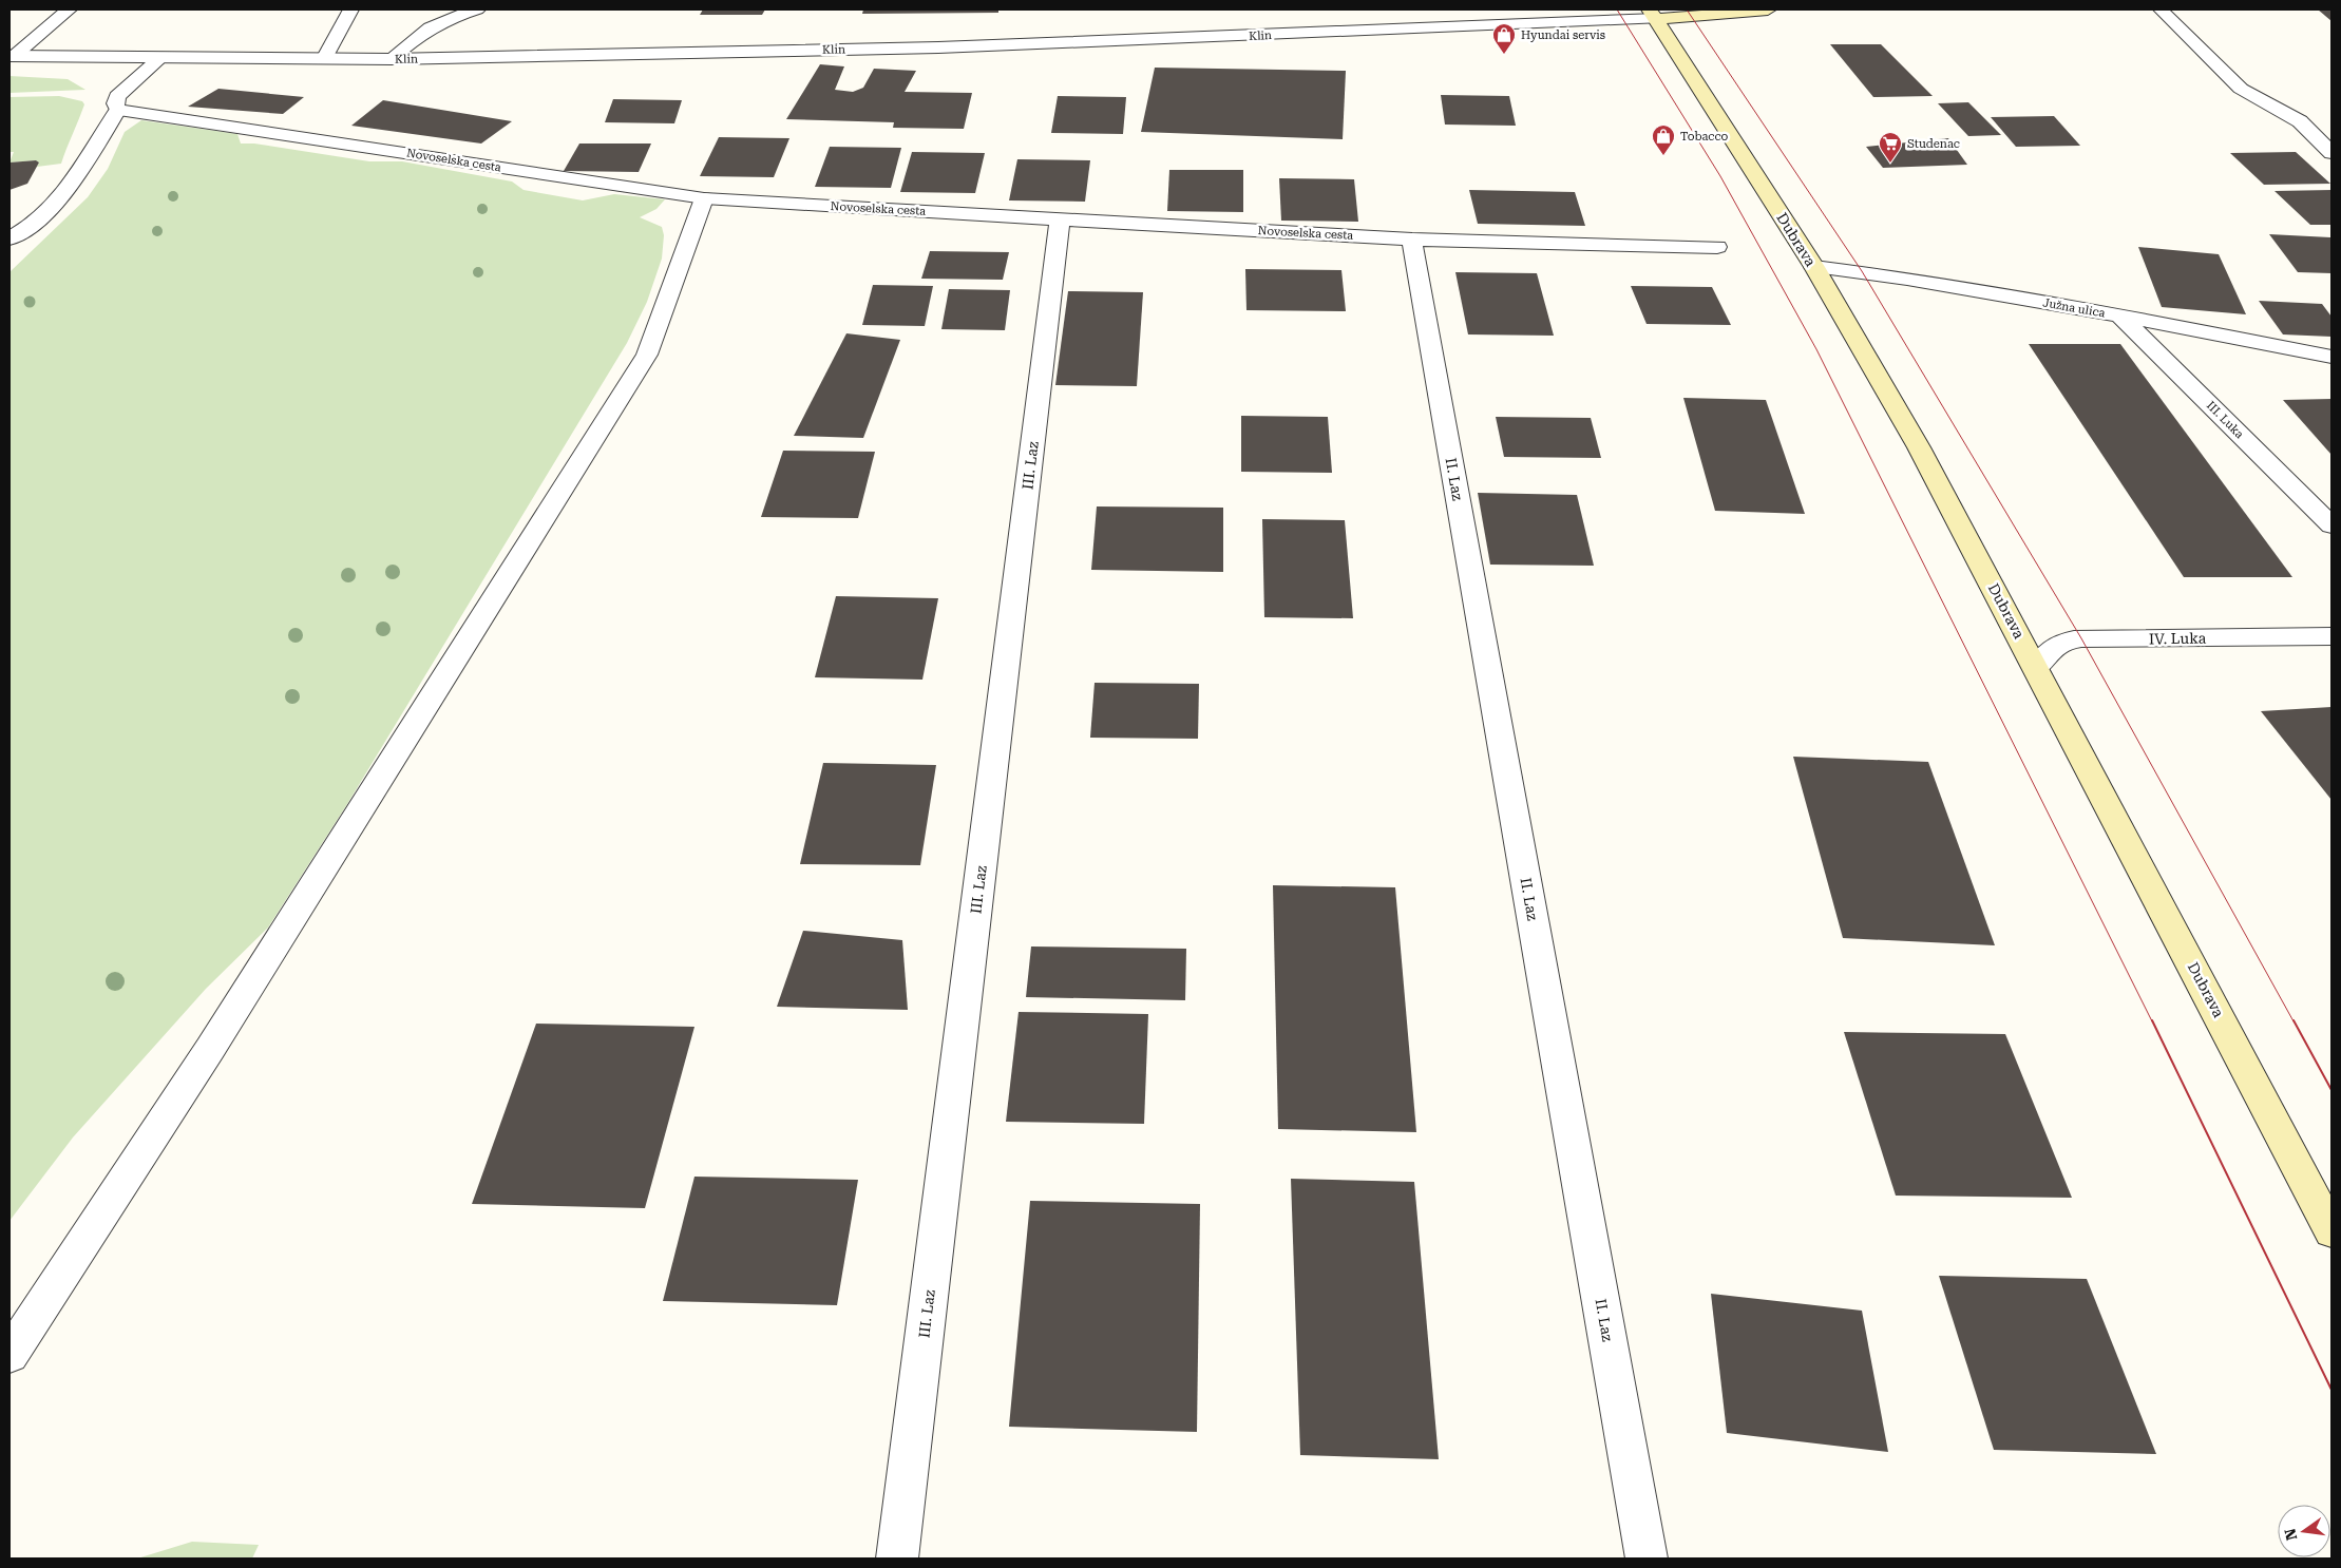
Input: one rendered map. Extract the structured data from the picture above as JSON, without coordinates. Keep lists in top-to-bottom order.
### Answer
{
  "streets": {
    "main road": ["Dubrava"],
    "street": [
      "Klin",
      "Novoselska cesta",
      "Južna ulica",
      "III. Luka",
      "III. Laz",
      "II. Laz",
      "IV. Luka"
    ]
  },
  "crossings": [
    ["Klin", "Dubrava"],
    ["Novoselska cesta", "III. Laz"],
    ["Novoselska cesta", "II. Laz"],
    ["Dubrava", "Južna ulica"],
    ["Dubrava", "IV. Luka"],
    ["Južna ulica", "III. Luka"]
  ],
  "places": {
    "shop": ["Hyundai servis", "Tobacco"],
    "supermarket": ["Studenac"]
  },
  "north": "left"
}
